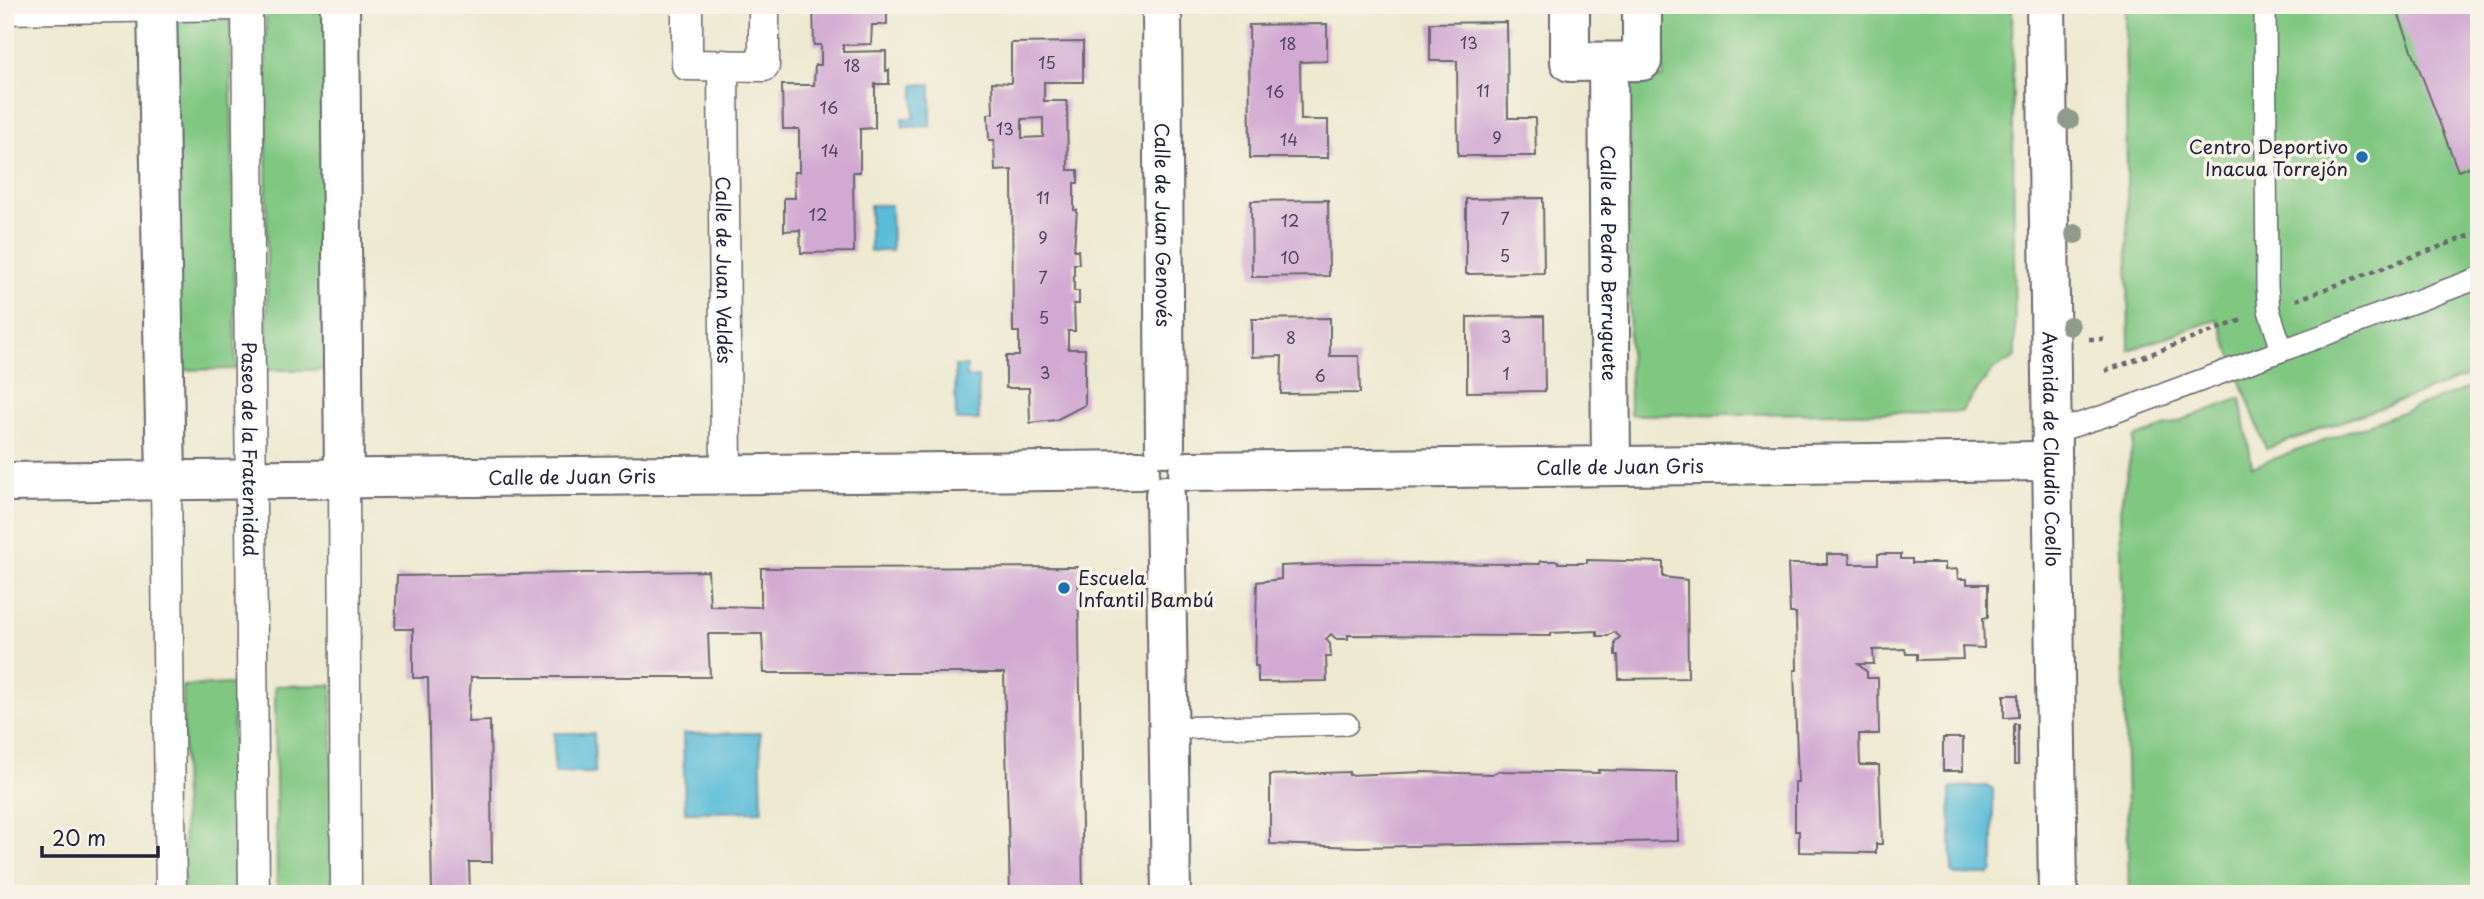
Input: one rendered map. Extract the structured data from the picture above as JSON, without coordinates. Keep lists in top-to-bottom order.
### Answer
{
  "streets": {
    "street": [
      "Calle de Juan Genovés",
      "Calle de Pedro Berruguete",
      "Calle de Juan Valdés",
      "Avenida de Claudio Coello",
      "Paseo de la Fraternidad",
      "Calle de Juan Gris"
    ]
  },
  "crossings": [
    ["Calle de Juan Genovés", "Calle de Juan Gris"],
    ["Calle de Pedro Berruguete", "Calle de Juan Gris"],
    ["Calle de Juan Valdés", "Calle de Juan Gris"],
    ["Avenida de Claudio Coello", "Calle de Juan Gris"],
    ["Paseo de la Fraternidad", "Calle de Juan Gris"]
  ],
  "places": ["Centro Deportivo Inacua Torrejón", "Escuela Infantil Bambú"],
  "house_numbers": [
    "13",
    "18",
    "15",
    "18",
    "11",
    "16",
    "16",
    "13",
    "9",
    "14",
    "14",
    "11",
    "12",
    "7",
    "12",
    "9",
    "5",
    "10",
    "7",
    "5",
    "3",
    "8",
    "3",
    "1",
    "6"
  ],
  "scale_bar": "20 m"
}
